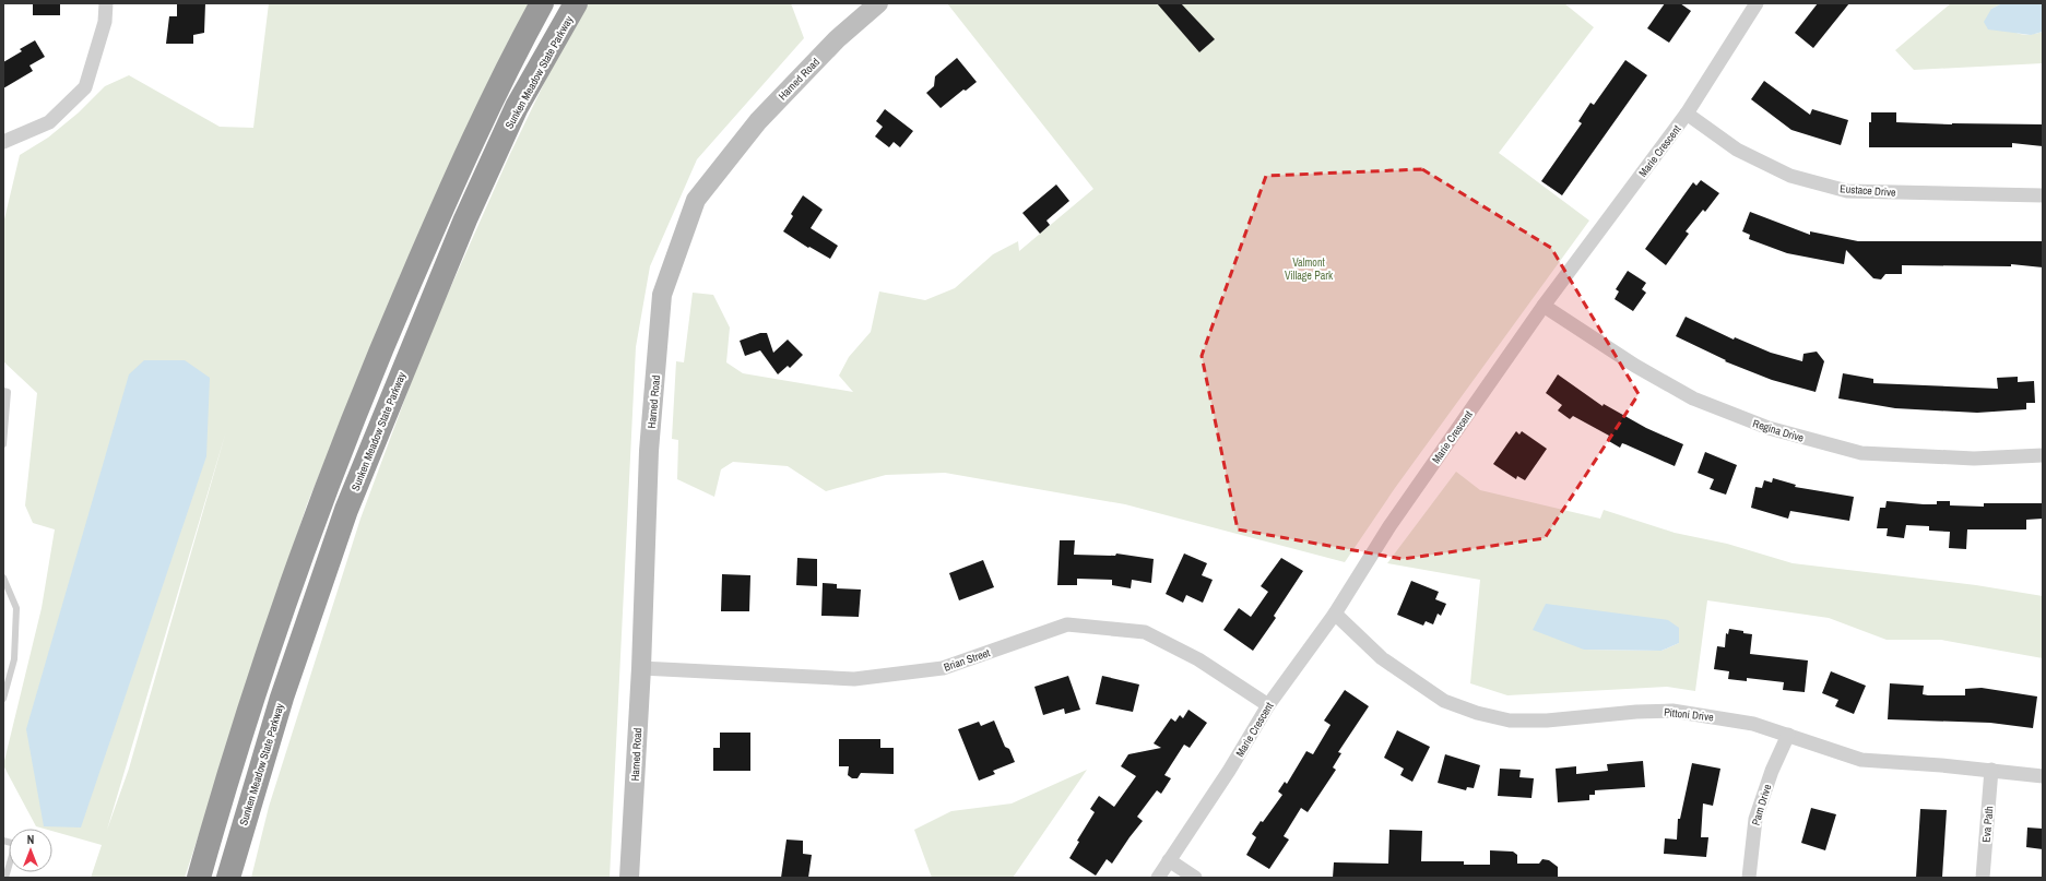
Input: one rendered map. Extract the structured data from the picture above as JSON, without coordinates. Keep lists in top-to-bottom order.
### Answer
{
  "streets": {
    "highway": ["Sunken Meadow State Parkway"],
    "main road": ["Harned Road"],
    "street": [
      "Marie Crescent",
      "Eustace Drive",
      "Regina Drive",
      "Brian Street",
      "Pittoni Drive",
      "Pam Drive",
      "Eva Path"
    ]
  },
  "crossings": [
    ["Harned Road", "Brian Street"],
    ["Marie Crescent", "Eustace Drive"],
    ["Marie Crescent", "Regina Drive"],
    ["Marie Crescent", "Brian Street"],
    ["Marie Crescent", "Pittoni Drive"],
    ["Pittoni Drive", "Pam Drive"],
    ["Pittoni Drive", "Eva Path"]
  ],
  "parks": ["Valmont Village Park"],
  "north": "top"
}
